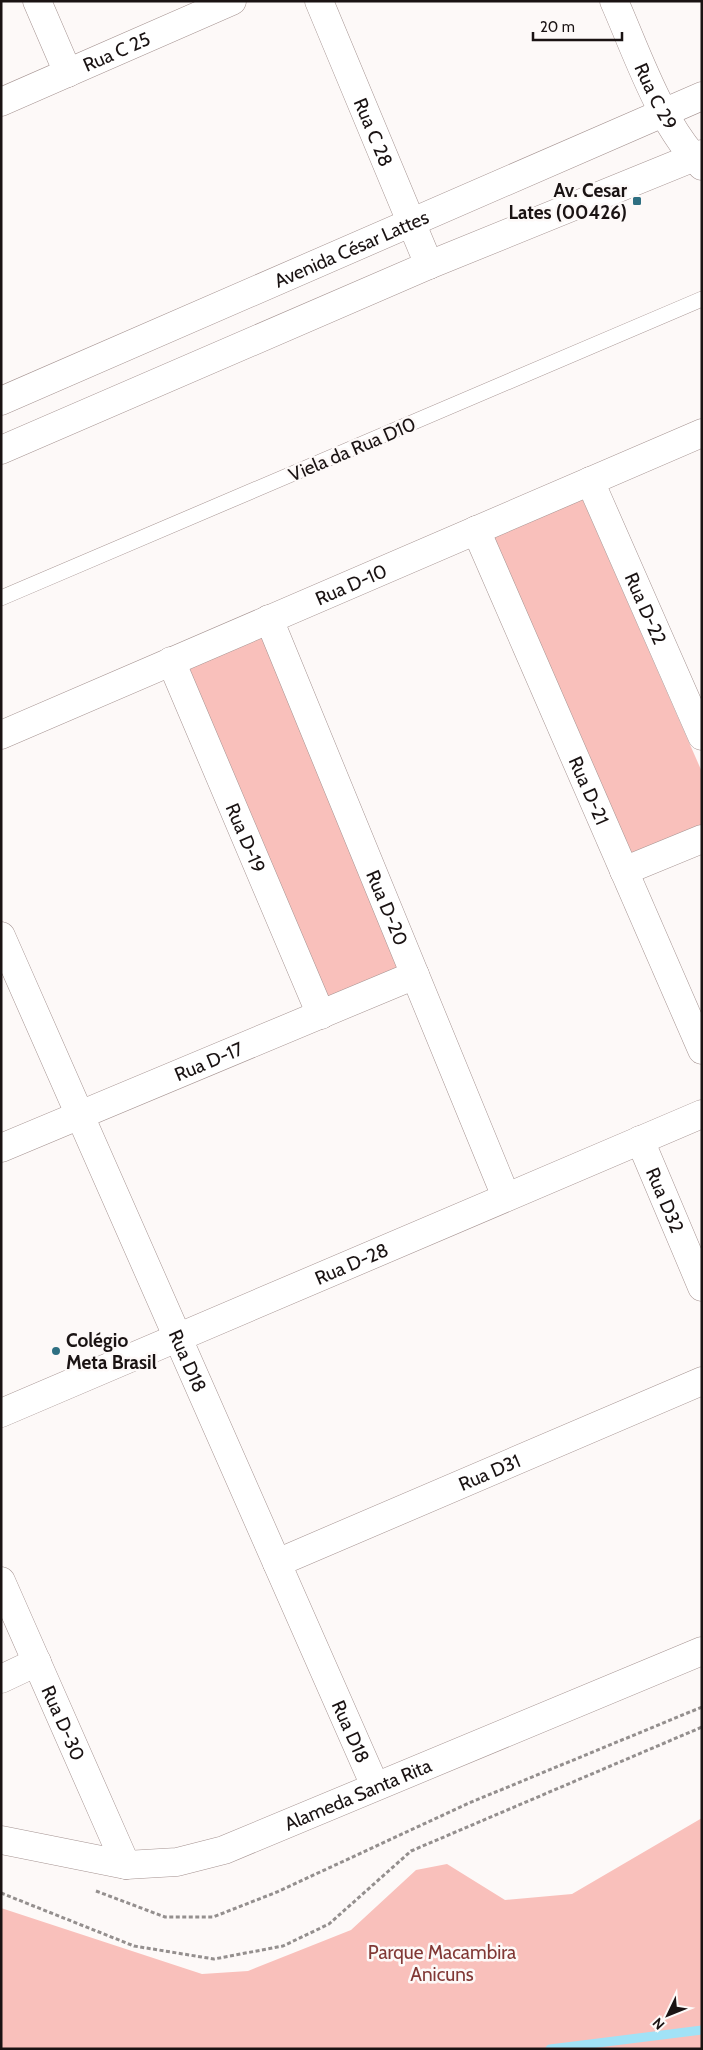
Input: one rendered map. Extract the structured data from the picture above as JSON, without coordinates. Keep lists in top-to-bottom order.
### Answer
{
  "streets": {
    "street": [
      "Rua C 25",
      "Rua C 29",
      "Rua C 28",
      "Avenida César Lattes",
      "Rua D-10",
      "Rua D-22",
      "Rua D-21",
      "Rua D-19",
      "Rua D-20",
      "Rua D-17",
      "Rua D32",
      "Rua D-28",
      "Rua D18",
      "Rua D31",
      "Rua D-30",
      "Alameda Santa Rita"
    ],
    "lane": ["Viela da Rua D10"]
  },
  "crossings": [
    ["Rua C 29", "Avenida César Lattes"],
    ["Rua C 28", "Avenida César Lattes"],
    ["Rua D-10", "Rua D-22"],
    ["Rua D-10", "Rua D-21"],
    ["Rua D-10", "Rua D-19"],
    ["Rua D-10", "Rua D-20"],
    ["Rua D-19", "Rua D-17"],
    ["Rua D-20", "Rua D-17"],
    ["Rua D-20", "Rua D-28"],
    ["Rua D-17", "Rua D18"],
    ["Rua D32", "Rua D-28"],
    ["Rua D-28", "Rua D18"],
    ["Rua D18", "Rua D31"],
    ["Rua D18", "Alameda Santa Rita"],
    ["Rua D-30", "Alameda Santa Rita"]
  ],
  "parks": ["Parque Macambira Anicuns"],
  "places": {
    "transit": ["Av. Cesar Lates (00426)"],
    "other": ["Colégio Meta Brasil"]
  },
  "scale_bar": "20 m",
  "north": "bottom left"
}
